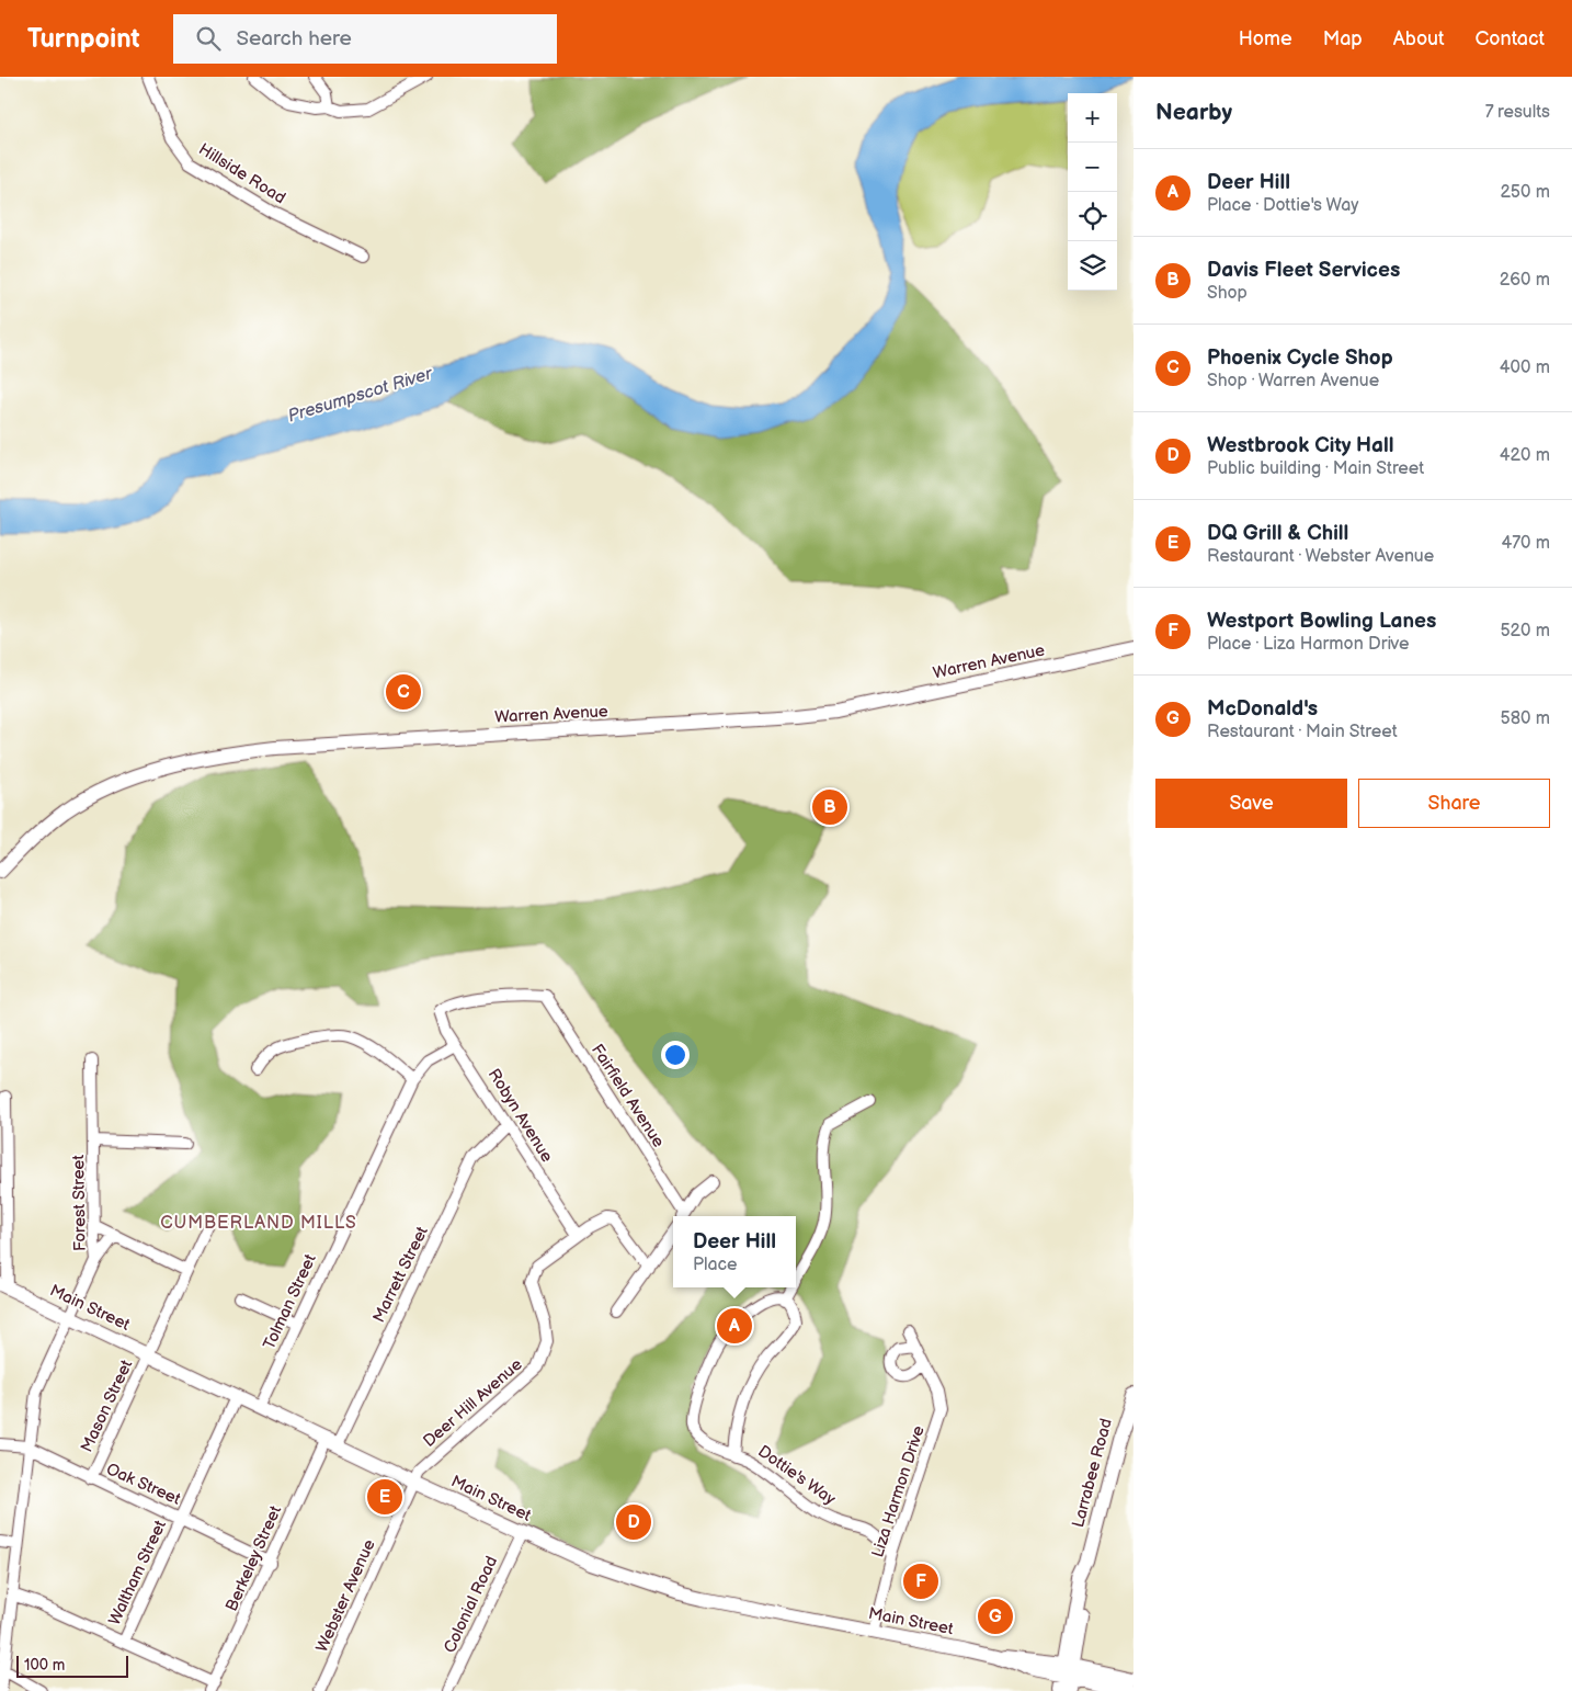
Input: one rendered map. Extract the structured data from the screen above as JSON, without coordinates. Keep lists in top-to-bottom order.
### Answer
{
  "streets": {
    "main road": ["Warren Avenue", "Main Street", "Larrabee Road"],
    "street": [
      "Hillside Road",
      "Fairfield Avenue",
      "Robyn Avenue",
      "Forest Street",
      "Marrett Street",
      "Tolman Street",
      "Deer Hill Avenue",
      "Mason Street",
      "Dottie's Way",
      "Oak Street",
      "Liza Harmon Drive",
      "Berkeley Street",
      "Waltham Street",
      "Webster Avenue",
      "Colonial Road"
    ]
  },
  "crossings": [
    ["Fairfield Avenue", "Robyn Avenue"],
    ["Robyn Avenue", "Marrett Street"],
    ["Robyn Avenue", "Tolman Street"],
    ["Robyn Avenue", "Deer Hill Avenue"],
    ["Forest Street", "Main Street"],
    ["Forest Street", "Oak Street"],
    ["Marrett Street", "Main Street"],
    ["Marrett Street", "Berkeley Street"],
    ["Tolman Street", "Main Street"],
    ["Main Street", "Deer Hill Avenue"],
    ["Main Street", "Mason Street"],
    ["Main Street", "Larrabee Road"],
    ["Main Street", "Liza Harmon Drive"],
    ["Main Street", "Berkeley Street"],
    ["Main Street", "Waltham Street"],
    ["Main Street", "Webster Avenue"],
    ["Main Street", "Colonial Road"],
    ["Deer Hill Avenue", "Webster Avenue"],
    ["Mason Street", "Oak Street"],
    ["Dottie's Way", "Liza Harmon Drive"],
    ["Oak Street", "Berkeley Street"],
    ["Oak Street", "Waltham Street"]
  ],
  "districts": ["CUMBERLAND MILLS"],
  "water": ["Presumpscot River"],
  "scale_bar": "100 m",
  "page": {
    "header": "Turnpoint",
    "search": "Search here",
    "nav": [
      "Home",
      "Map",
      "About",
      "Contact"
    ],
    "heading": ["Nearby", "7 results"],
    "map_buttons": ["+", "−"],
    "list": [
      {
        "mark": "A",
        "name": "Deer Hill",
        "note": "Place · Dottie's Way",
        "value": "250 m"
      },
      {
        "mark": "B",
        "name": "Davis Fleet Services",
        "note": "Shop",
        "value": "260 m"
      },
      {
        "mark": "C",
        "name": "Phoenix Cycle Shop",
        "note": "Shop · Warren Avenue",
        "value": "400 m"
      },
      {
        "mark": "D",
        "name": "Westbrook City Hall",
        "note": "Public building · Main Street",
        "value": "420 m"
      },
      {
        "mark": "E",
        "name": "DQ Grill & Chill",
        "note": "Restaurant · Webster Avenue",
        "value": "470 m"
      },
      {
        "mark": "F",
        "name": "Westport Bowling Lanes",
        "note": "Place · Liza Harmon Drive",
        "value": "520 m"
      },
      {
        "mark": "G",
        "name": "McDonald's",
        "note": "Restaurant · Main Street",
        "value": "580 m"
      }
    ],
    "pins": [
      "C",
      "B",
      "A",
      "E",
      "D",
      "F",
      "G"
    ],
    "buttons": ["Save", "Share"],
    "popup": ["Deer Hill", "Place"],
    "scale": "100 m"
  }
}
